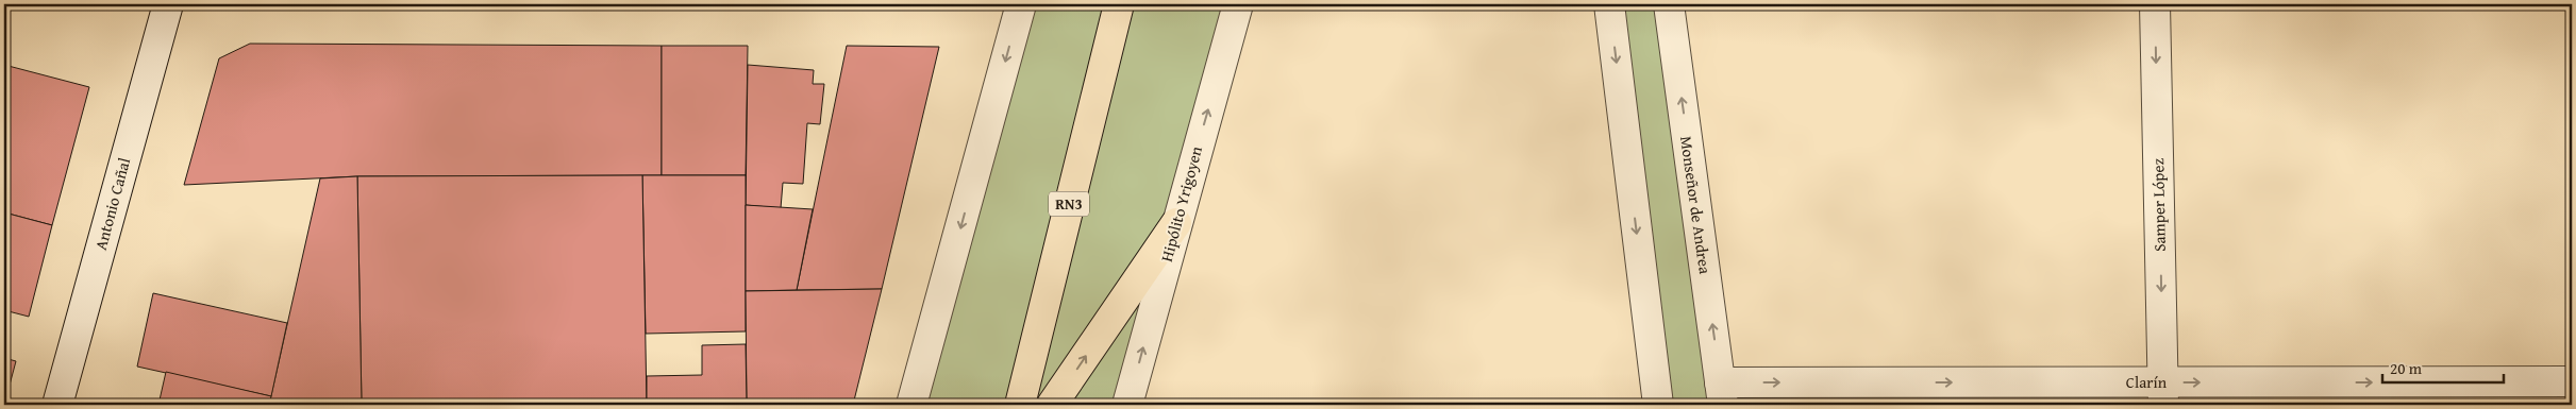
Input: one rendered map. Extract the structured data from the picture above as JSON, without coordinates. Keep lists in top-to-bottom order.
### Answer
{
  "streets": {
    "highway": ["RN3"],
    "street": [
      "Antonio Cañal",
      "Hipólito Yrigoyen",
      "Monseñor de Andrea",
      "Samper López",
      "Clarín"
    ]
  },
  "crossings": [
    ["Monseñor de Andrea", "Clarín"],
    ["Samper López", "Clarín"]
  ],
  "one_way": ["Samper López", "Clarín"],
  "scale_bar": "20 m"
}
